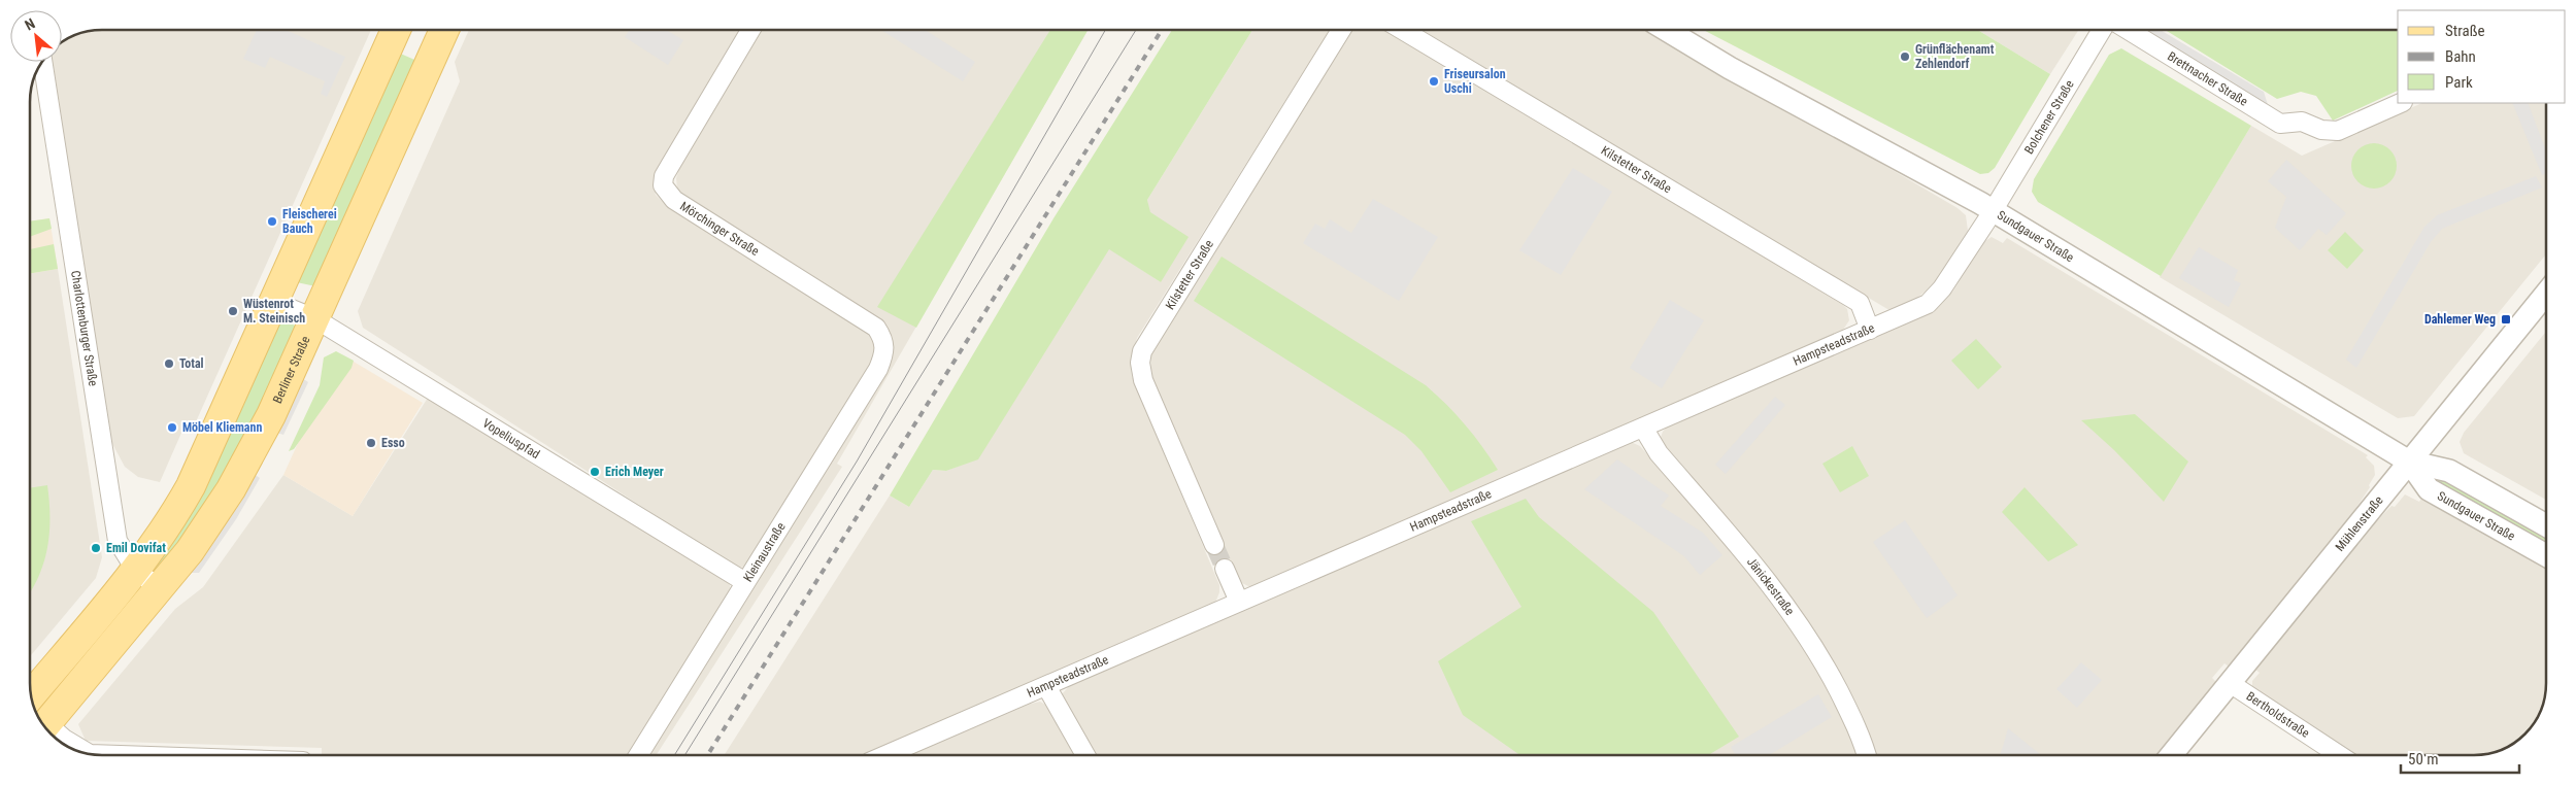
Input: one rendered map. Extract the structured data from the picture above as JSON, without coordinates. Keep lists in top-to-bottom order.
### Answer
{
  "streets": {
    "main road": ["Berliner Straße"],
    "street": [
      "Brettnacher Straße",
      "Bolchener Straße",
      "Kilstetter Straße",
      "Mörchinger Straße",
      "Sundgauer Straße",
      "Charlottenburger Straße",
      "Hampsteadstraße",
      "Vopeliuspfad",
      "Mühlenstraße",
      "Kleinaustraße",
      "Jänickestraße",
      "Bertholdstraße"
    ]
  },
  "crossings": [
    ["Bolchener Straße", "Sundgauer Straße"],
    ["Bolchener Straße", "Hampsteadstraße"],
    ["Kilstetter Straße", "Hampsteadstraße"],
    ["Mörchinger Straße", "Kleinaustraße"],
    ["Sundgauer Straße", "Hampsteadstraße"],
    ["Sundgauer Straße", "Mühlenstraße"],
    ["Charlottenburger Straße", "Berliner Straße"],
    ["Hampsteadstraße", "Jänickestraße"],
    ["Berliner Straße", "Vopeliuspfad"],
    ["Vopeliuspfad", "Kleinaustraße"],
    ["Mühlenstraße", "Bertholdstraße"]
  ],
  "places": {
    "other": [
      "Grünflächenamt Zehlendorf",
      "Friseursalon Uschi",
      "Fleischerei Bauch",
      "Wüstenrot M. Steinisch",
      "Total",
      "Möbel Kliemann",
      "Esso",
      "Erich Meyer",
      "Emil Dovifat"
    ],
    "transit": ["Dahlemer Weg"]
  },
  "legend": ["Straße", "Bahn", "Park"],
  "scale_bar": "50 m",
  "north": "top left"
}
